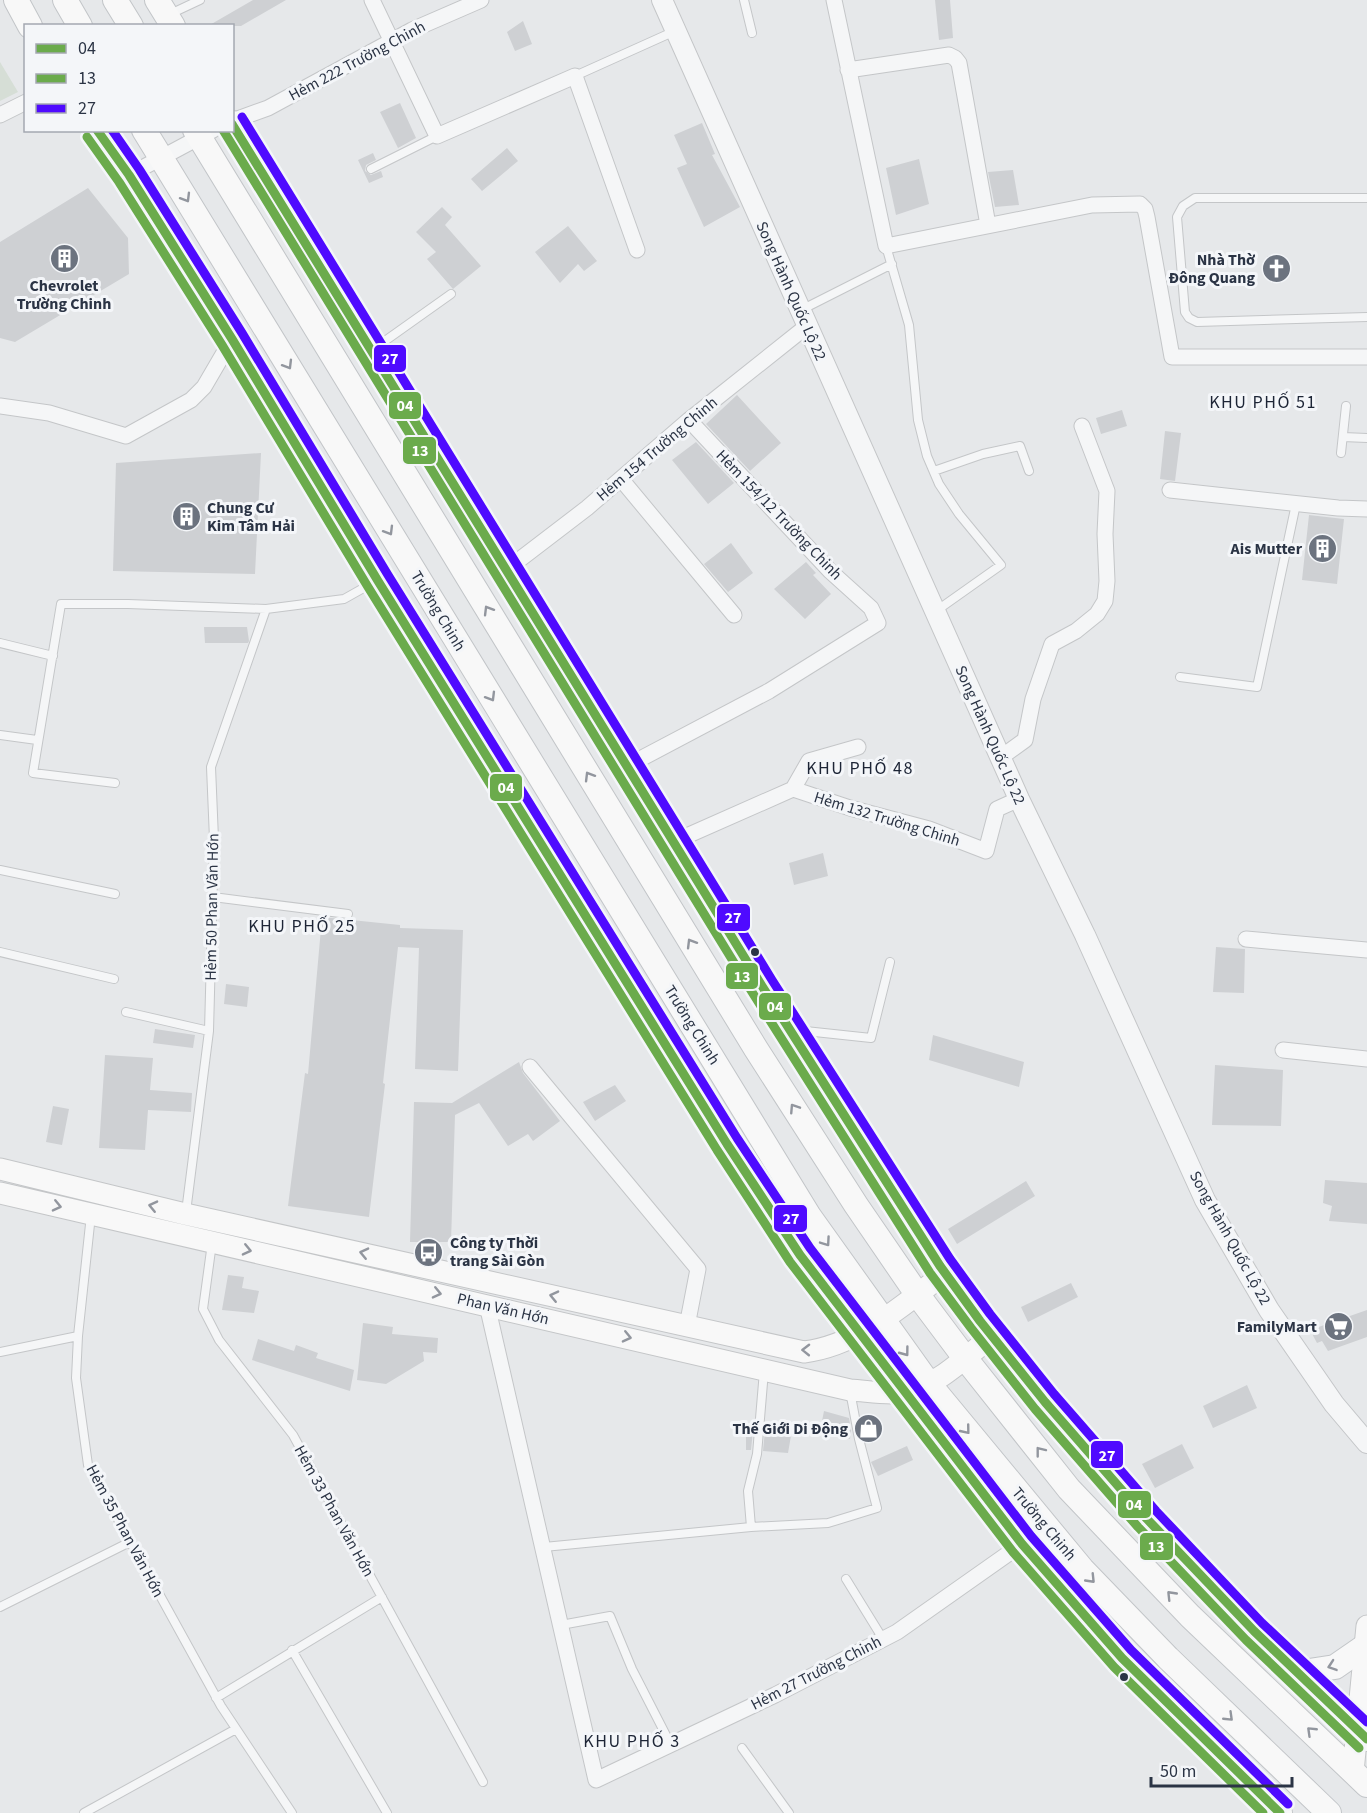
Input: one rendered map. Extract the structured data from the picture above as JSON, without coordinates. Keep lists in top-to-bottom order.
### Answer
{
  "streets": {
    "main road": ["Trường Chinh", "Phan Văn Hớn"],
    "street": [
      "Hẻm 222 Trường Chinh",
      "Song Hành Quốc Lộ 22",
      "Hẻm 154 Trường Chinh",
      "Hẻm 154/12 Trường Chinh",
      "Hẻm 132 Trường Chinh",
      "Hẻm 27 Trường Chinh"
    ],
    "lane": ["Hẻm 50 Phan Văn Hớn", "Hẻm 33 Phan Văn Hớn", "Hẻm 35 Phan Văn Hớn"]
  },
  "crossings": [
    ["Song Hành Quốc Lộ 22", "Hẻm 154 Trường Chinh"],
    ["Song Hành Quốc Lộ 22", "Hẻm 132 Trường Chinh"],
    ["Hẻm 154 Trường Chinh", "Hẻm 154/12 Trường Chinh"],
    ["Trường Chinh", "Phan Văn Hớn"],
    ["Trường Chinh", "Hẻm 27 Trường Chinh"],
    ["Hẻm 50 Phan Văn Hớn", "Phan Văn Hớn"],
    ["Phan Văn Hớn", "Hẻm 33 Phan Văn Hớn"],
    ["Phan Văn Hớn", "Hẻm 35 Phan Văn Hớn"]
  ],
  "districts": [
    "KHU PHỐ 51",
    "KHU PHỐ 48",
    "KHU PHỐ 25",
    "KHU PHỐ 3"
  ],
  "places": {
    "building": ["Chevrolet Trường Chinh", "Chung Cư Kim Tâm Hải", "Ais Mutter"],
    "church": ["Nhà Thờ Đông Quang"],
    "bus stop": ["Công ty Thời trang Sài Gòn"],
    "supermarket": ["FamilyMart"],
    "shop": ["Thế Giới Di Động"]
  },
  "lines": ["transit line 27", "transit line 04", "transit line 13"],
  "legend": ["04", "13", "27"],
  "scale_bar": "50 m"
}
